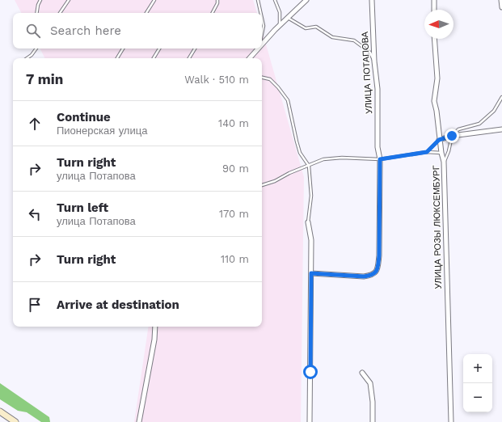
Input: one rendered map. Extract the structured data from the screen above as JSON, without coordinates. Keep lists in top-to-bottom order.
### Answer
{
  "streets": {
    "street": ["УЛИЦА ПОТАПОВА", "УЛИЦА РОЗЫ ЛЮКСЕМБУРГ"]
  },
  "north": "left",
  "page": {
    "search": "Search here",
    "heading": ["7 min", "Walk · 510 m"],
    "list": [
      ["Continue", "Пионерская улица", "140 m"],
      ["Turn right", "улица Потапова", "90 m"],
      ["Turn left", "улица Потапова", "170 m"],
      ["Turn right", "110 m"],
      "Arrive at destination"
    ],
    "map_buttons": ["+", "−"]
  }
}
